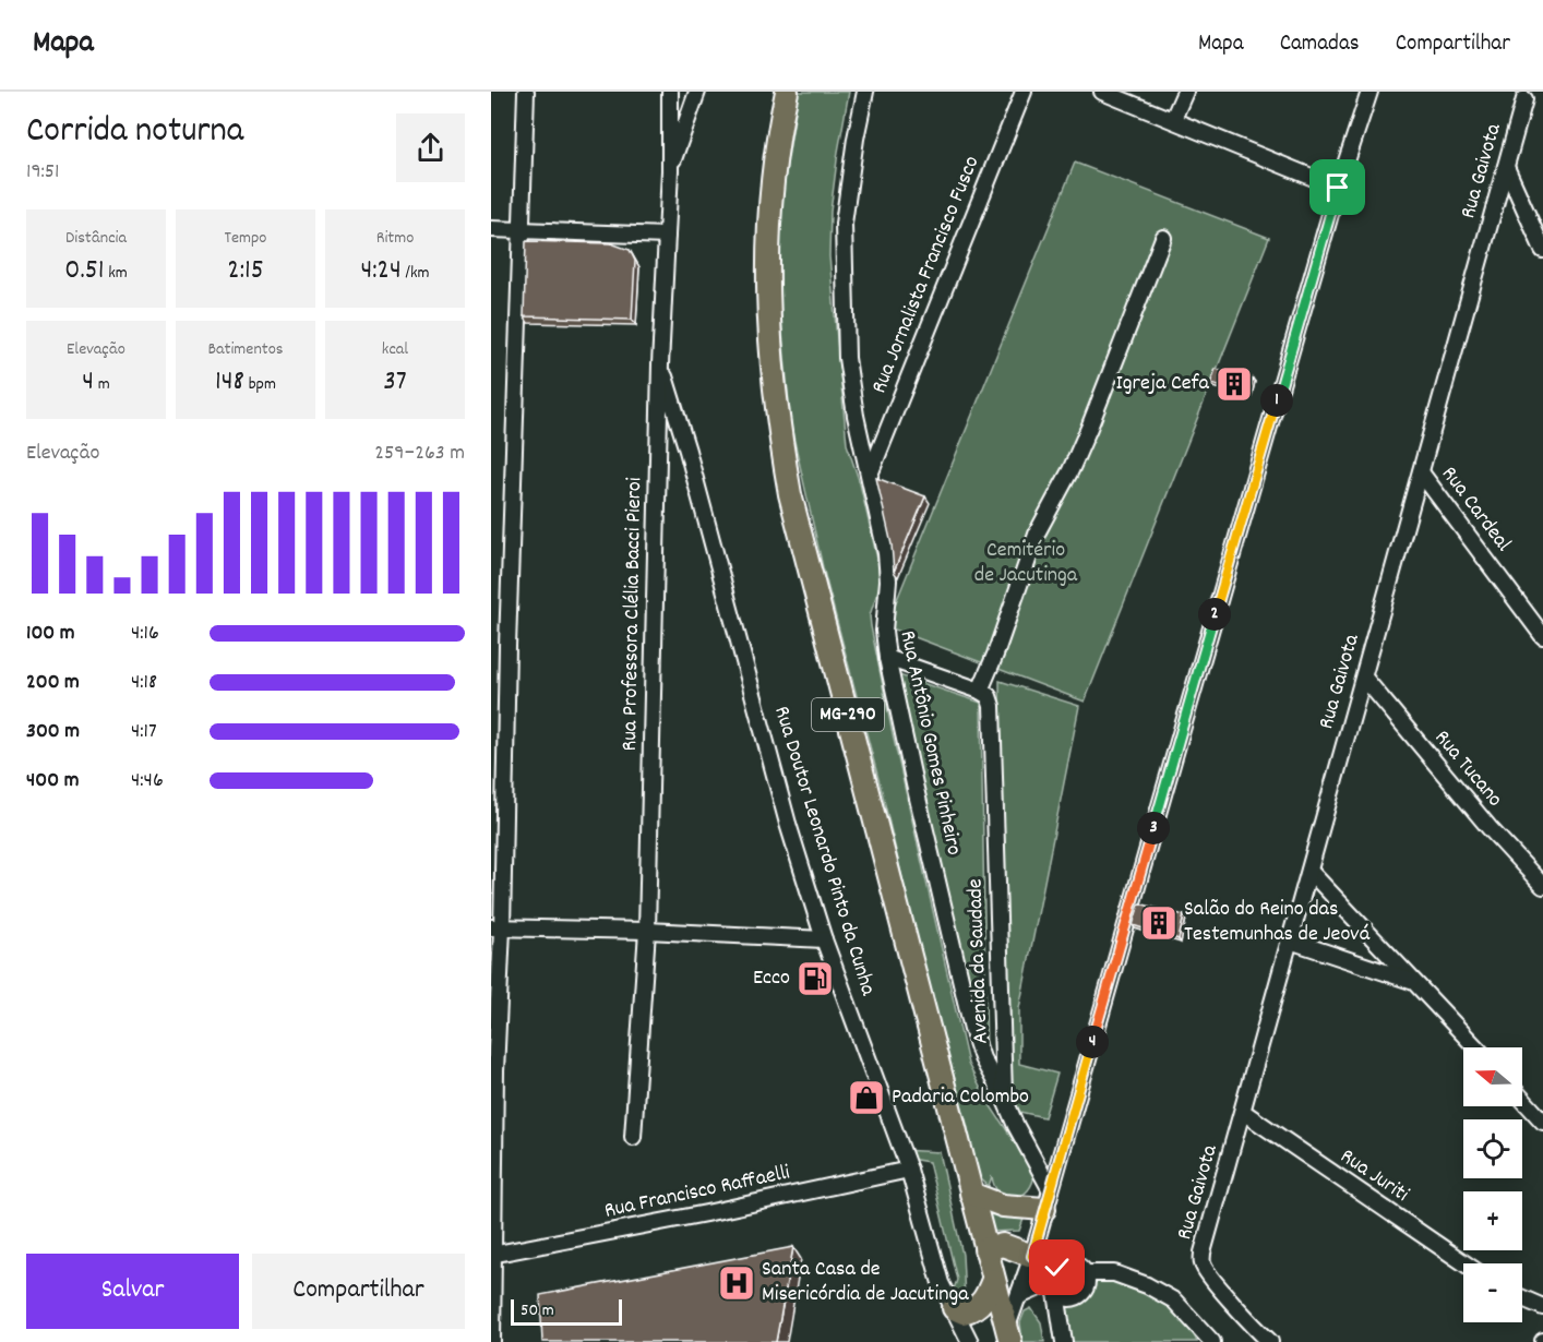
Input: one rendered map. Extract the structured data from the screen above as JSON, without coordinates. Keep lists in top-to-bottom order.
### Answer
{
  "streets": {
    "highway": ["MG-290"],
    "street": [
      "Rua Gaivota",
      "Rua Jornalista Francisco Fusco",
      "Rua Cardeal",
      "Rua Professora Clélia Bacci Pieroi",
      "Rua Antônio Gomes Pinheiro",
      "Rua Tucano",
      "Rua Doutor Leonardo Pinto da Cunha",
      "Avenida da Saudade",
      "Rua Juriti",
      "Rua Francisco Raffaelli"
    ]
  },
  "crossings": [
    ["Rua Gaivota", "Rua Cardeal"],
    ["Rua Gaivota", "Rua Tucano"],
    ["Rua Gaivota", "Rua Juriti"],
    ["Rua Jornalista Francisco Fusco", "Rua Antônio Gomes Pinheiro"],
    ["Rua Professora Clélia Bacci Pieroi", "Rua Doutor Leonardo Pinto da Cunha"],
    ["Rua Antônio Gomes Pinheiro", "Avenida da Saudade"],
    ["Rua Doutor Leonardo Pinto da Cunha", "Rua Francisco Raffaelli"]
  ],
  "parks": ["Cemitério de Jacutinga"],
  "places": {
    "building": ["Igreja Cefa", "Salão do Reino das Testemunhas de Jeová"],
    "fuel station": ["Ecco"],
    "shop": ["Padaria Colombo"],
    "hospital": ["Santa Casa de Misericórdia de Jacutinga"]
  },
  "scale_bar": "50 m",
  "north": "left",
  "page": {
    "header": "Mapa",
    "nav": ["Mapa", "Camadas", "Compartilhar"],
    "heading": ["Corrida noturna", "19:51"],
    "stats": [
      ["Distância", "0.51 km"],
      ["Tempo", "2:15"],
      ["Ritmo", "4:24 /km"],
      ["Elevação", "4 m"],
      ["Batimentos", "148 bpm"],
      ["kcal", "37"]
    ],
    "pins": [
      "1",
      "2",
      "3",
      "4"
    ],
    "chart": ["Elevação", "259–263 m"],
    "list": [
      {
        "name": "100 m",
        "note": "4:16"
      },
      {
        "name": "200 m",
        "note": "4:18"
      },
      {
        "name": "300 m",
        "note": "4:17"
      },
      {
        "name": "400 m",
        "note": "4:46"
      }
    ],
    "map_buttons": ["+", "−"],
    "buttons": ["Salvar", "Compartilhar"],
    "scale": "50 m"
  }
}
